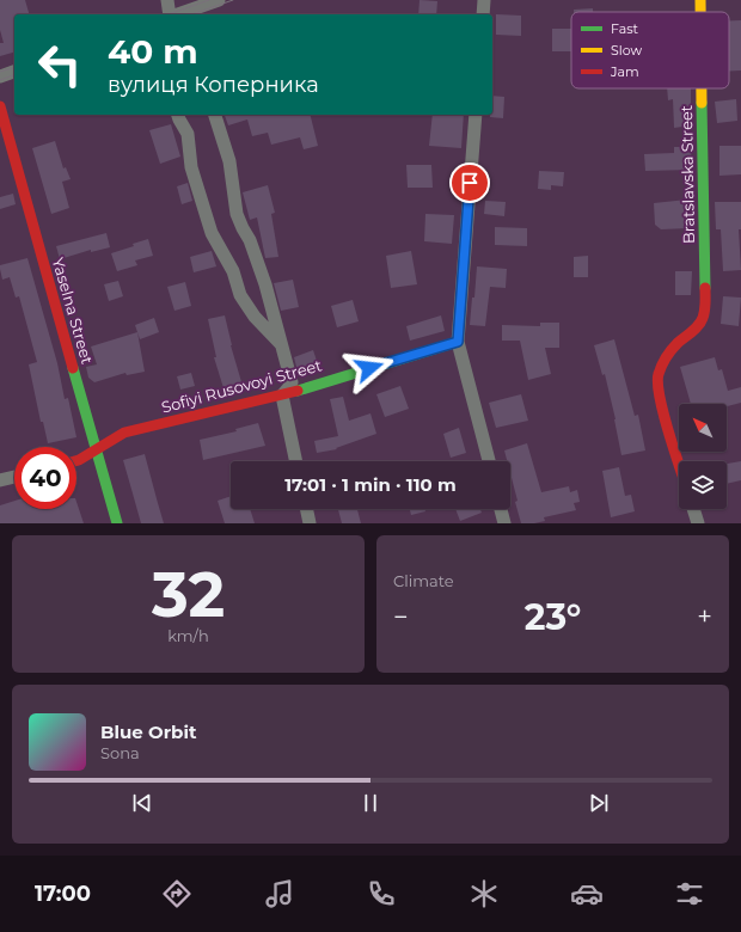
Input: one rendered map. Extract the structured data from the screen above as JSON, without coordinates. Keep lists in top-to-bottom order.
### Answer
{
  "streets": {
    "street": ["Bratslavska Street", "Yaselna Street", "Sofiyi Rusovoyi Street"]
  },
  "crossings": [
    ["Yaselna Street", "Sofiyi Rusovoyi Street"]
  ],
  "legend": ["Fast", "Slow", "Jam"],
  "north": "top left",
  "page": {
    "turn": ["40 m", "вулиця Коперника"],
    "limit": "40",
    "trip": "17:01 · 1 min · 110 m",
    "tile": [
      ["32", "km/h"],
      "Climate"
    ],
    "heat": ["−", "23°", "+"],
    "song": ["Blue Orbit", "Sona"],
    "tabs": "17:00"
  }
}
